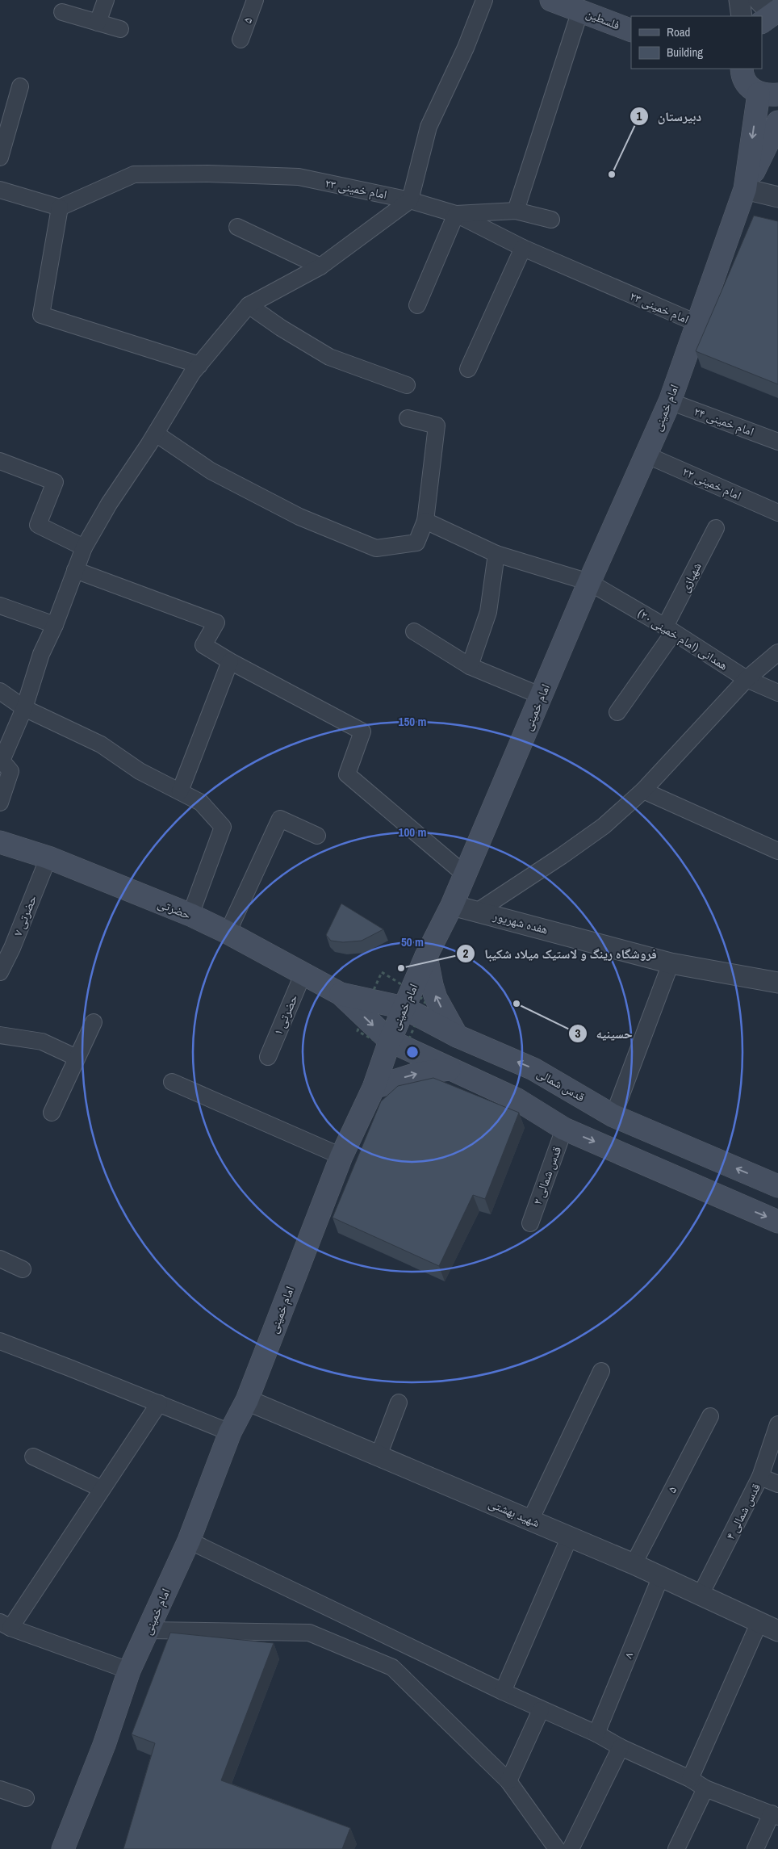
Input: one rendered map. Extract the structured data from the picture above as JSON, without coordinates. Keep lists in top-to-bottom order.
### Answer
{
  "streets": {
    "main road": [
      "فلسطین",
      "امام خمینی",
      "حضرتی",
      "قدس شمالی"
    ],
    "street": [
      "۵",
      "امام خمینی ۲۳",
      "امام خمینی ۲۴",
      "امام خمینی ۲۲",
      "شهبازی",
      "همدانی (امام خمینی ۲۰)",
      "حضرتی ۷",
      "هفده شهریور",
      "حضرتی ۱",
      "قدس شمالی ۲",
      "قدس شمالی ۴",
      "شهید بهشتی",
      "۸"
    ]
  },
  "crossings": [
    ["۵", "شهید بهشتی"],
    ["امام خمینی ۲۳", "امام خمینی"],
    ["امام خمینی", "امام خمینی ۲۴"],
    ["امام خمینی", "امام خمینی ۲۲"],
    ["امام خمینی", "همدانی (امام خمینی ۲۰)"],
    ["امام خمینی", "هفده شهریور"],
    ["امام خمینی", "قدس شمالی"],
    ["امام خمینی", "شهید بهشتی"],
    ["شهبازی", "همدانی (امام خمینی ۲۰)"],
    ["حضرتی", "حضرتی ۷"],
    ["حضرتی", "حضرتی ۱"],
    ["حضرتی", "قدس شمالی"],
    ["قدس شمالی ۴", "شهید بهشتی"],
    ["شهید بهشتی", "۸"]
  ],
  "places": ["دبیرستان", "فروشگاه رینگ و لاستیک میلاد شکیبا", "حسینیه"],
  "legend": ["Road", "Building"],
  "rings": ["150 m", "100 m", "50 m"]
}
